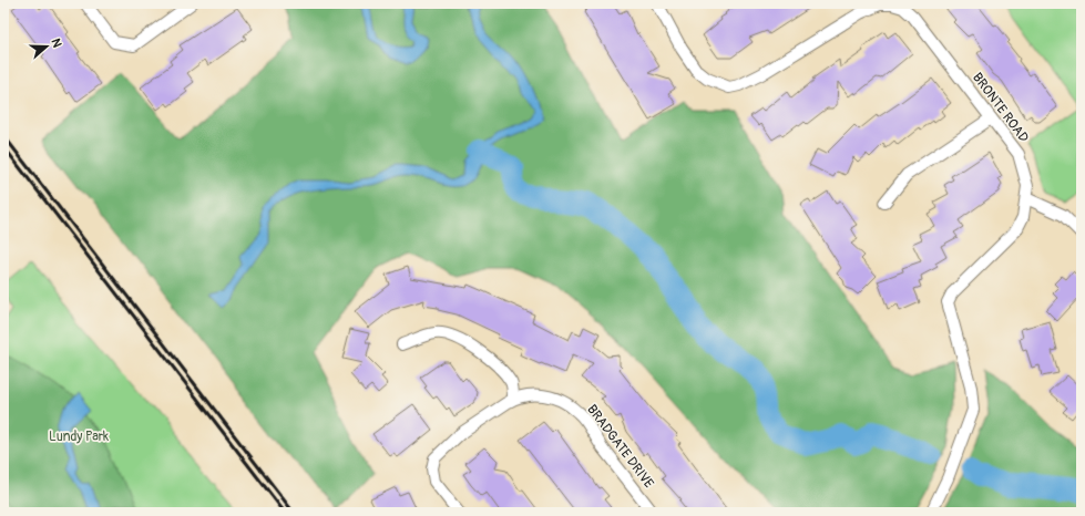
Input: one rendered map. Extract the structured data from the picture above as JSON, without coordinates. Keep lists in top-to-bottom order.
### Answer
{
  "streets": {
    "street": ["BRONTE ROAD", "BRADGATE DRIVE"]
  },
  "parks": ["Lundy Park"],
  "north": "right"
}
